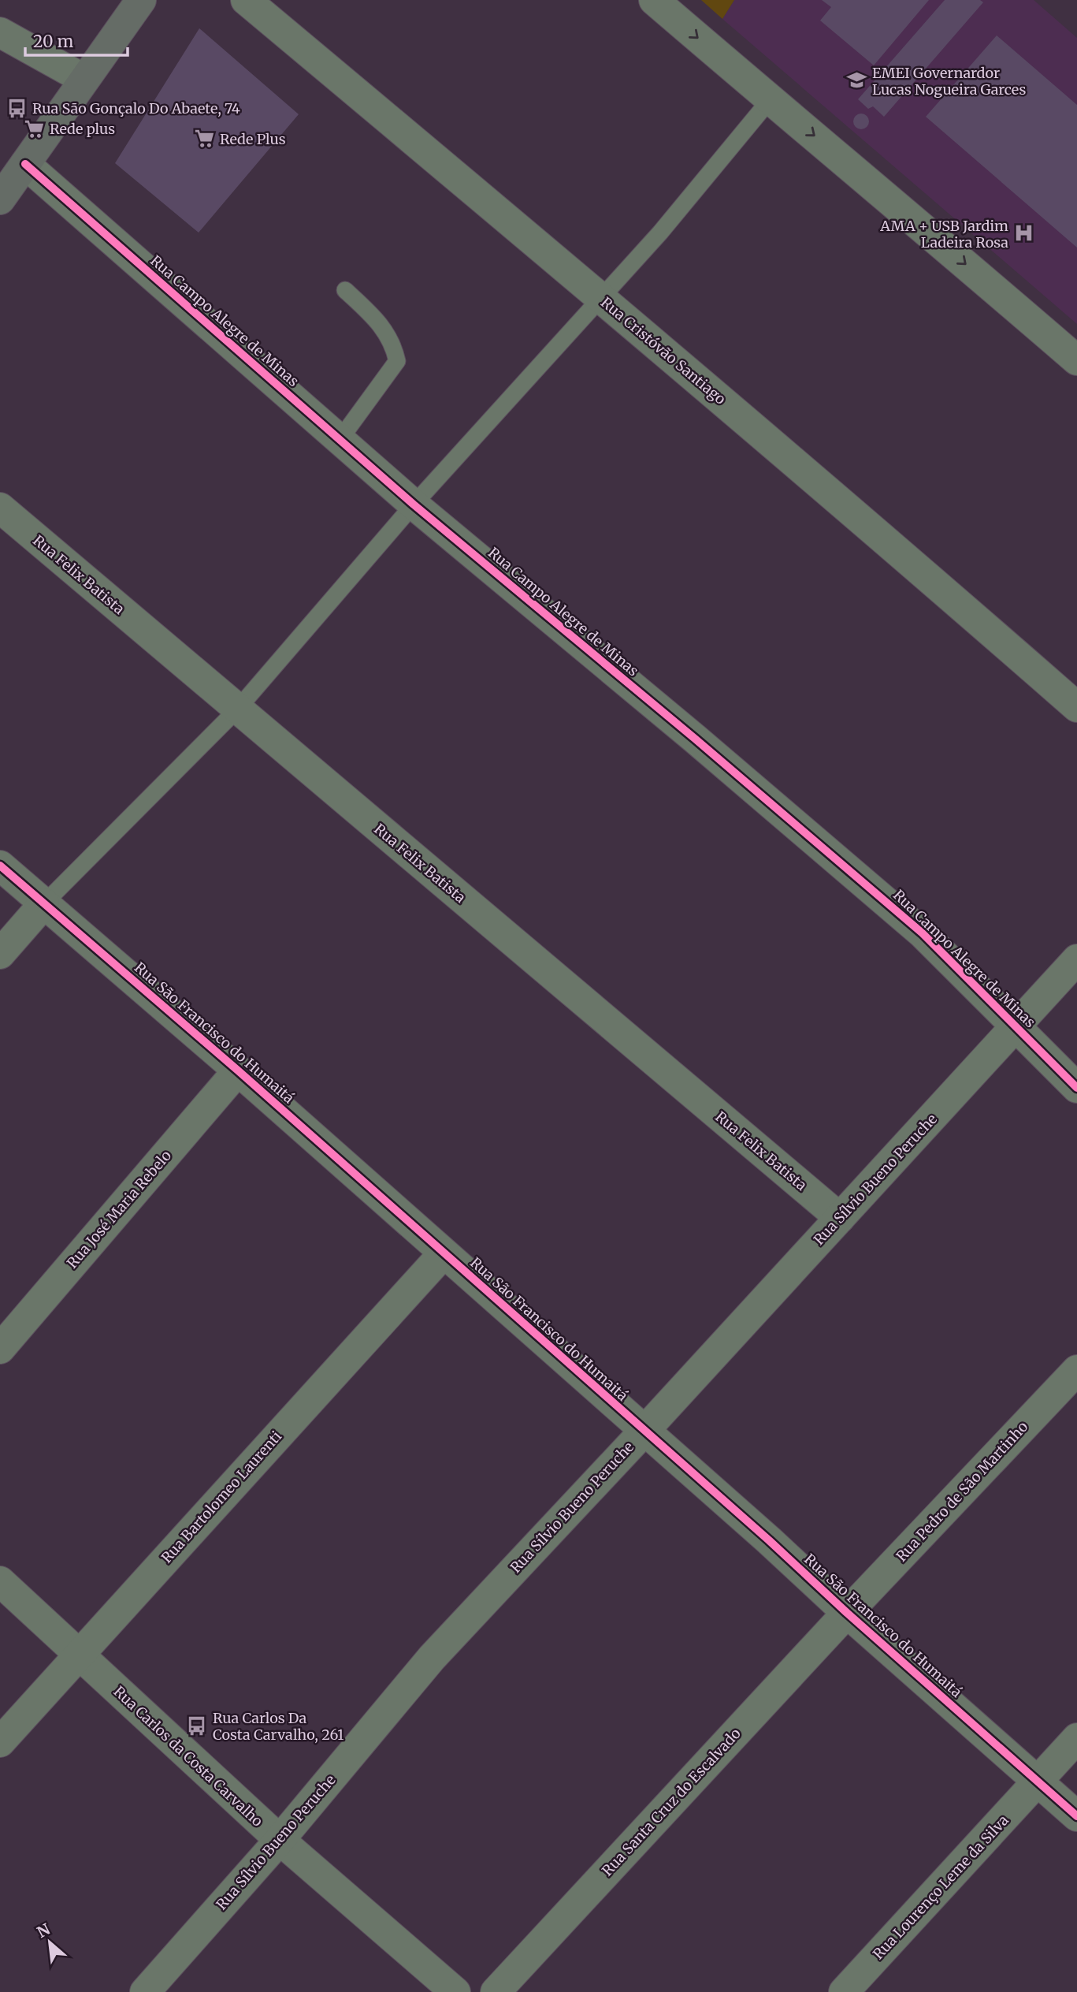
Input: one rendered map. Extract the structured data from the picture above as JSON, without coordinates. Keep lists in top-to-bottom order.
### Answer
{
  "streets": {
    "street": [
      "Rua Campo Alegre de Minas",
      "Rua Cristóvão Santiago",
      "Rua Felix Batista",
      "Rua São Francisco do Humaitá",
      "Rua Sílvio Bueno Peruche",
      "Rua José Maria Rebelo",
      "Rua Pedro de São Martinho",
      "Rua Bartolomeo Laurenti",
      "Rua Carlos da Costa Carvalho",
      "Rua Santa Cruz do Escalvado",
      "Rua Lourenço Leme da Silva"
    ]
  },
  "crossings": [
    ["Rua Campo Alegre de Minas", "Rua Sílvio Bueno Peruche"],
    ["Rua Felix Batista", "Rua Sílvio Bueno Peruche"],
    ["Rua São Francisco do Humaitá", "Rua Sílvio Bueno Peruche"],
    ["Rua São Francisco do Humaitá", "Rua José Maria Rebelo"],
    ["Rua São Francisco do Humaitá", "Rua Pedro de São Martinho"],
    ["Rua São Francisco do Humaitá", "Rua Bartolomeo Laurenti"],
    ["Rua São Francisco do Humaitá", "Rua Santa Cruz do Escalvado"],
    ["Rua São Francisco do Humaitá", "Rua Lourenço Leme da Silva"],
    ["Rua Sílvio Bueno Peruche", "Rua Carlos da Costa Carvalho"],
    ["Rua Pedro de São Martinho", "Rua Santa Cruz do Escalvado"],
    ["Rua Bartolomeo Laurenti", "Rua Carlos da Costa Carvalho"]
  ],
  "places": {
    "school or university": ["EMEI Governardor Lucas Nogueira Garces"],
    "bus stop": ["Rua São Gonçalo Do Abaete, 74", "Rua Carlos Da Costa Carvalho, 261"],
    "supermarket": ["Rede plus", "Rede Plus"],
    "hospital": ["AMA + USB Jardim Ladeira Rosa"]
  },
  "scale_bar": "20 m",
  "north": "top left"
}
